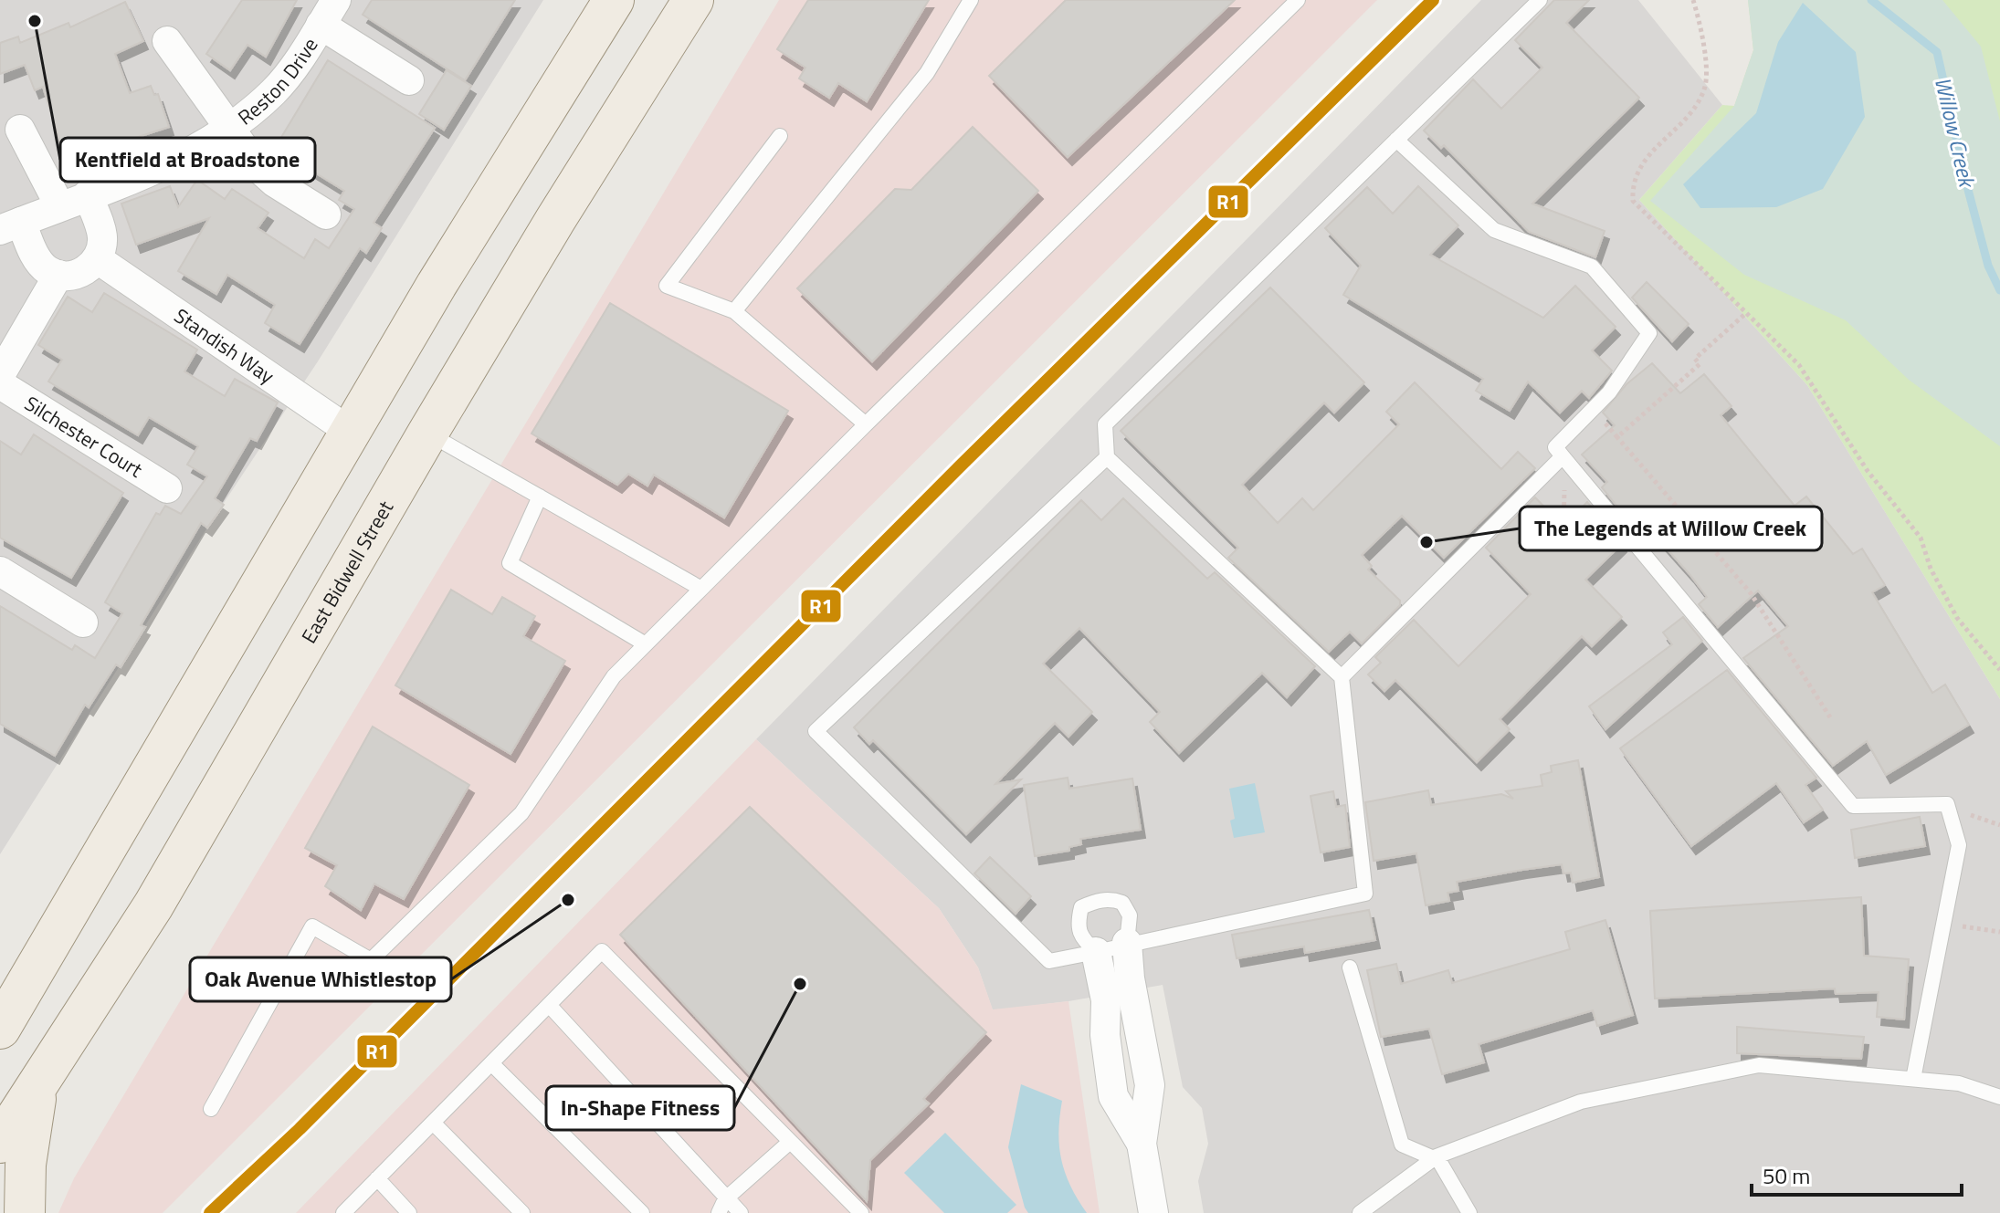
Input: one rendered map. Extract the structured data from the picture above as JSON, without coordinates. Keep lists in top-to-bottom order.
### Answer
{
  "streets": {
    "main road": ["East Bidwell Street"],
    "street": ["Reston Drive", "Standish Way", "Silchester Court"]
  },
  "water": ["Willow Creek"],
  "places": [
    "Kentfield at Broadstone",
    "The Legends at Willow Creek",
    "Oak Avenue Whistlestop",
    "In-Shape Fitness"
  ],
  "lines": ["transit line R1"],
  "scale_bar": "50 m"
}
